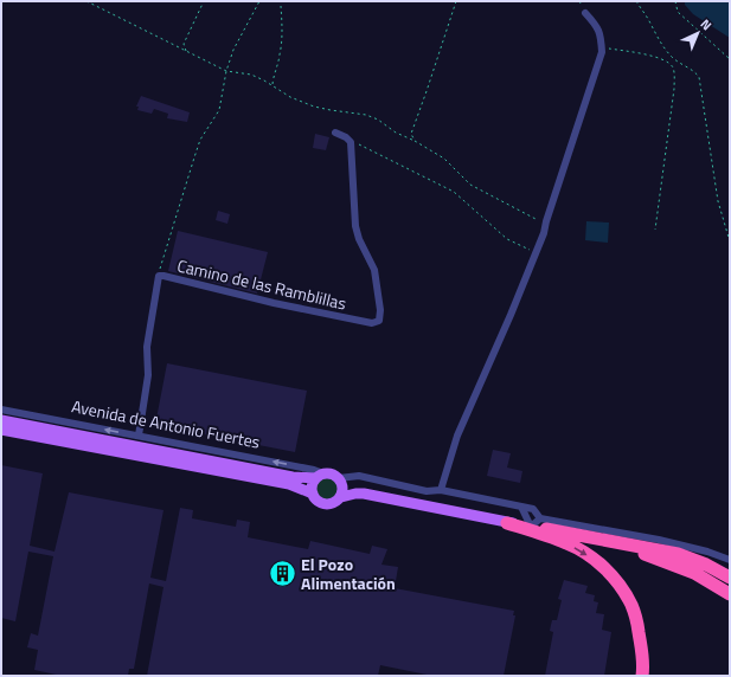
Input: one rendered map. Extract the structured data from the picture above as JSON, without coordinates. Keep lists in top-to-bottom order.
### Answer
{
  "streets": {
    "main road": ["Avenida de Antonio Fuertes"],
    "street": ["Camino de las Ramblillas"]
  },
  "crossings": [
    ["Camino de las Ramblillas", "Avenida de Antonio Fuertes"]
  ],
  "one_way": ["Avenida de Antonio Fuertes"],
  "places": {
    "building": ["El Pozo Alimentación"]
  },
  "north": "top right"
}
